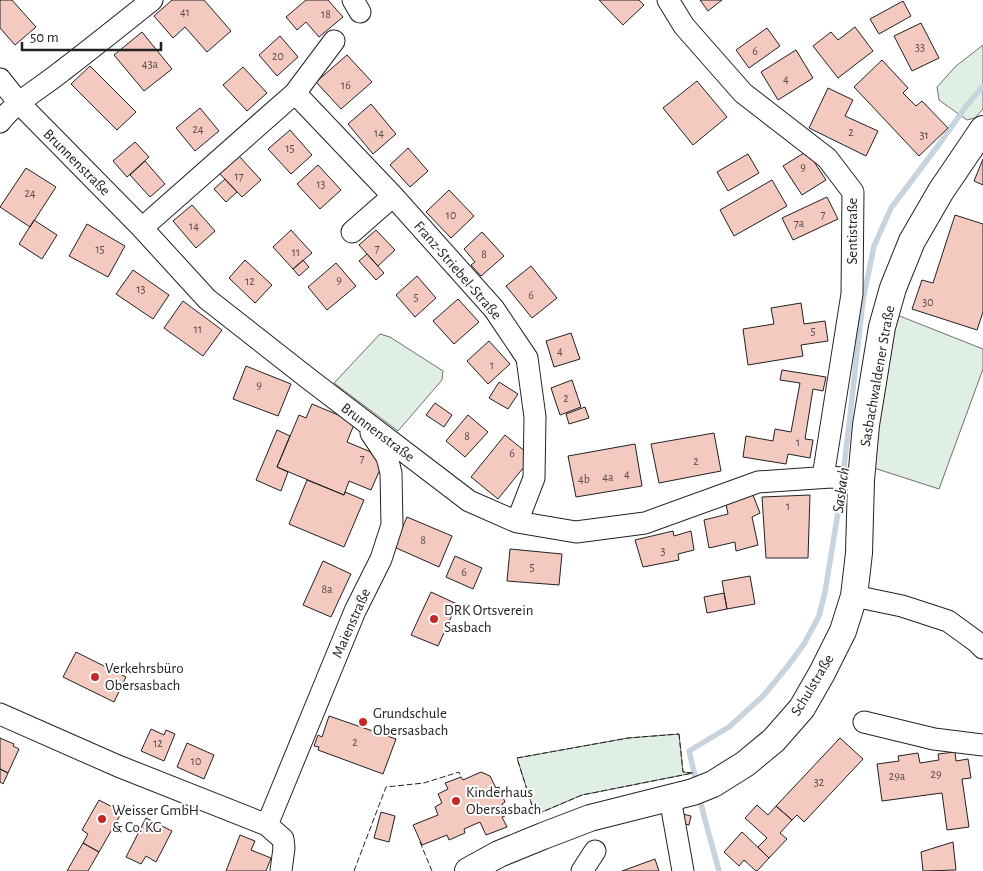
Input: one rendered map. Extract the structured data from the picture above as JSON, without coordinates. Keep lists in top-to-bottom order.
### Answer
{
  "streets": {
    "main road": ["Sasbachwaldener Straße", "Schulstraße"],
    "street": [
      "Brunnenstraße",
      "Sentistraße",
      "Franz-Striebel-Straße",
      "Maienstraße"
    ]
  },
  "crossings": [
    ["Brunnenstraße", "Sentistraße"],
    ["Brunnenstraße", "Franz-Striebel-Straße"],
    ["Brunnenstraße", "Sasbachwaldener Straße"],
    ["Brunnenstraße", "Maienstraße"],
    ["Sasbachwaldener Straße", "Schulstraße"]
  ],
  "water": ["Sasbach"],
  "places": [
    "DRK Ortsverein Sasbach",
    "Verkehrsbüro Obersasbach",
    "Grundschule Obersasbach",
    "Kinderhaus Obersasbach",
    "Weisser GmbH & Co. KG"
  ],
  "house_numbers": [
    "41",
    "18",
    "33",
    "6",
    "20",
    "43a",
    "4",
    "16",
    "24",
    "2",
    "14",
    "31",
    "15",
    "9",
    "17",
    "13",
    "24",
    "7",
    "10",
    "7a",
    "14",
    "7",
    "15",
    "11",
    "8",
    "9",
    "12",
    "13",
    "6",
    "5",
    "30",
    "11",
    "5",
    "4",
    "1",
    "9",
    "2",
    "8",
    "1",
    "6",
    "7",
    "2",
    "4",
    "4a",
    "4b",
    "1",
    "8",
    "3",
    "5",
    "6",
    "8a",
    "2",
    "12",
    "10",
    "29",
    "29a",
    "32"
  ],
  "scale_bar": "50 m"
}
